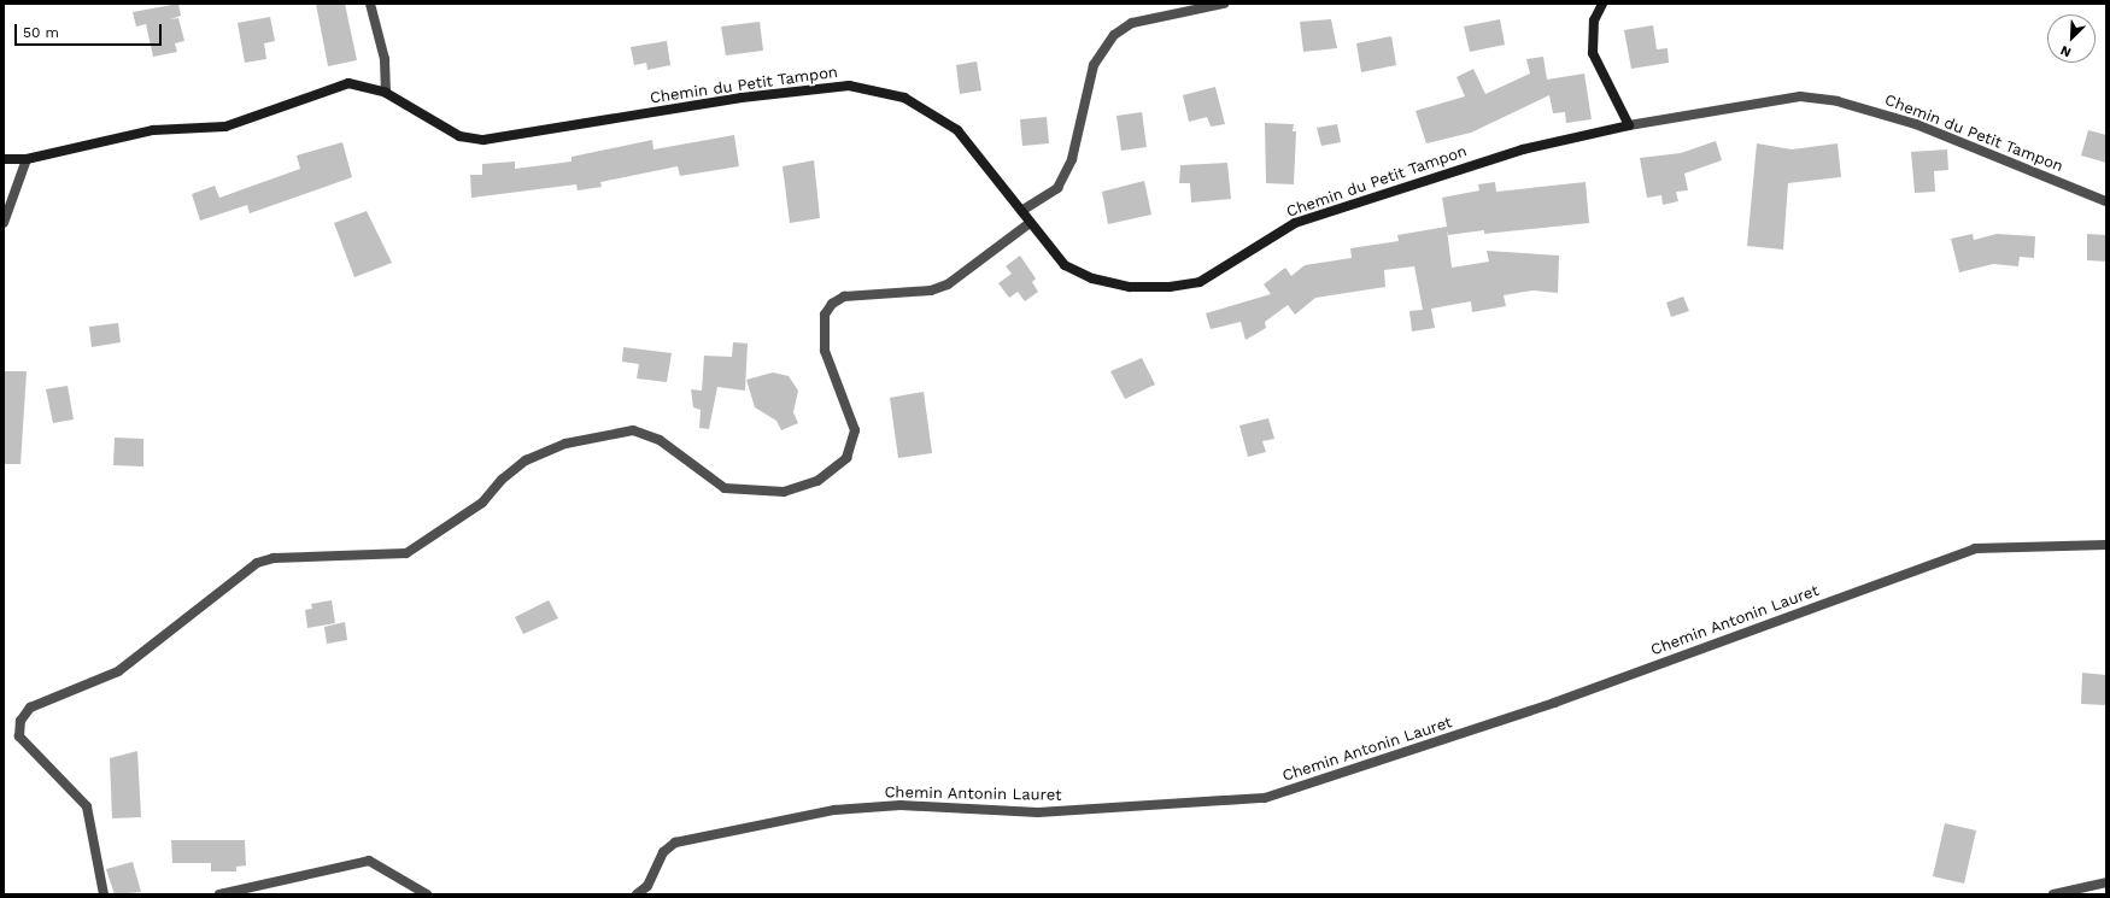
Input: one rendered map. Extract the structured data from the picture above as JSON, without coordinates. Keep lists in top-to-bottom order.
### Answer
{
  "streets": {
    "street": ["Chemin du Petit Tampon", "Chemin Antonin Lauret"]
  },
  "scale_bar": "50 m",
  "north": "bottom left"
}
